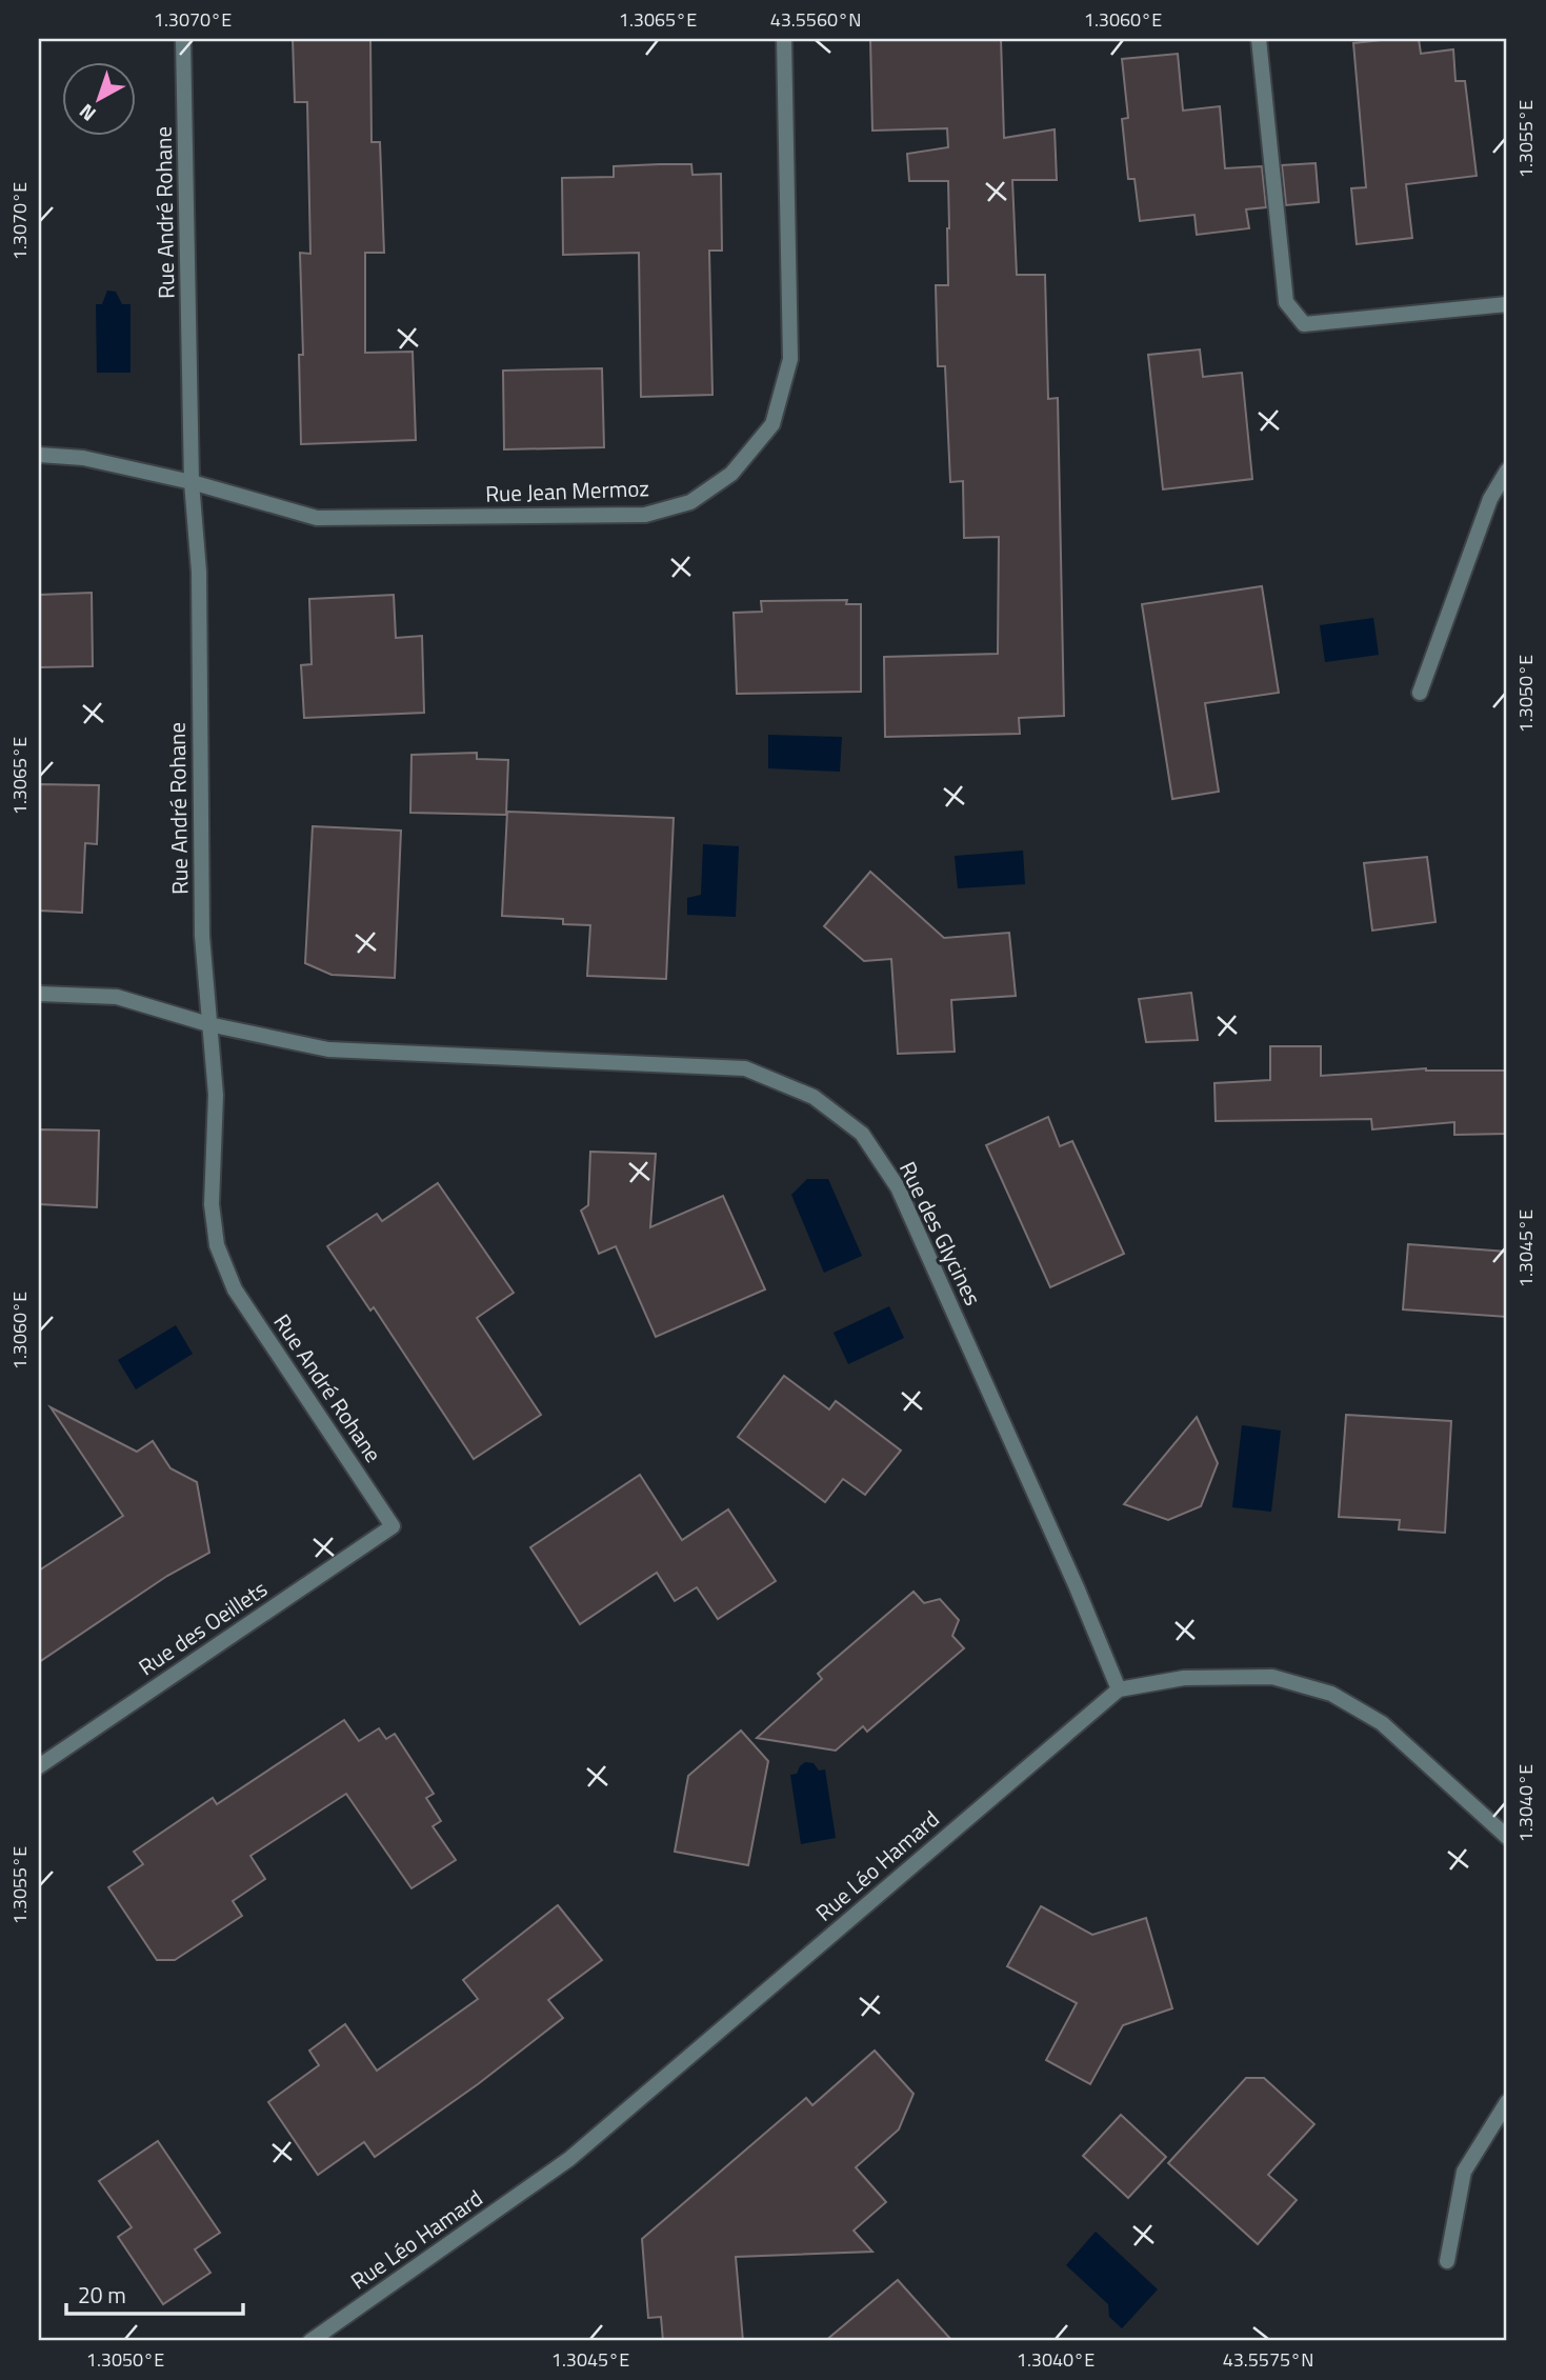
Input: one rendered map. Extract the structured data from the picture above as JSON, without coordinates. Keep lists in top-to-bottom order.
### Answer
{
  "streets": {
    "street": [
      "Rue André Rohane",
      "Rue Jean Mermoz",
      "Rue des Glycines",
      "Rue des Oeillets",
      "Rue Léo Hamard"
    ]
  },
  "crossings": [
    ["Rue André Rohane", "Rue Jean Mermoz"],
    ["Rue André Rohane", "Rue des Glycines"],
    ["Rue André Rohane", "Rue des Oeillets"],
    ["Rue des Glycines", "Rue Léo Hamard"]
  ],
  "scale_bar": "20 m",
  "north": "bottom left",
  "coordinates": [
    "1.3070°E",
    "1.3065°E",
    "43.5560°N",
    "1.3060°E",
    "1.3055°E",
    "1.3050°E",
    "1.3045°E",
    "1.3040°E",
    "43.5575°N"
  ]
}
